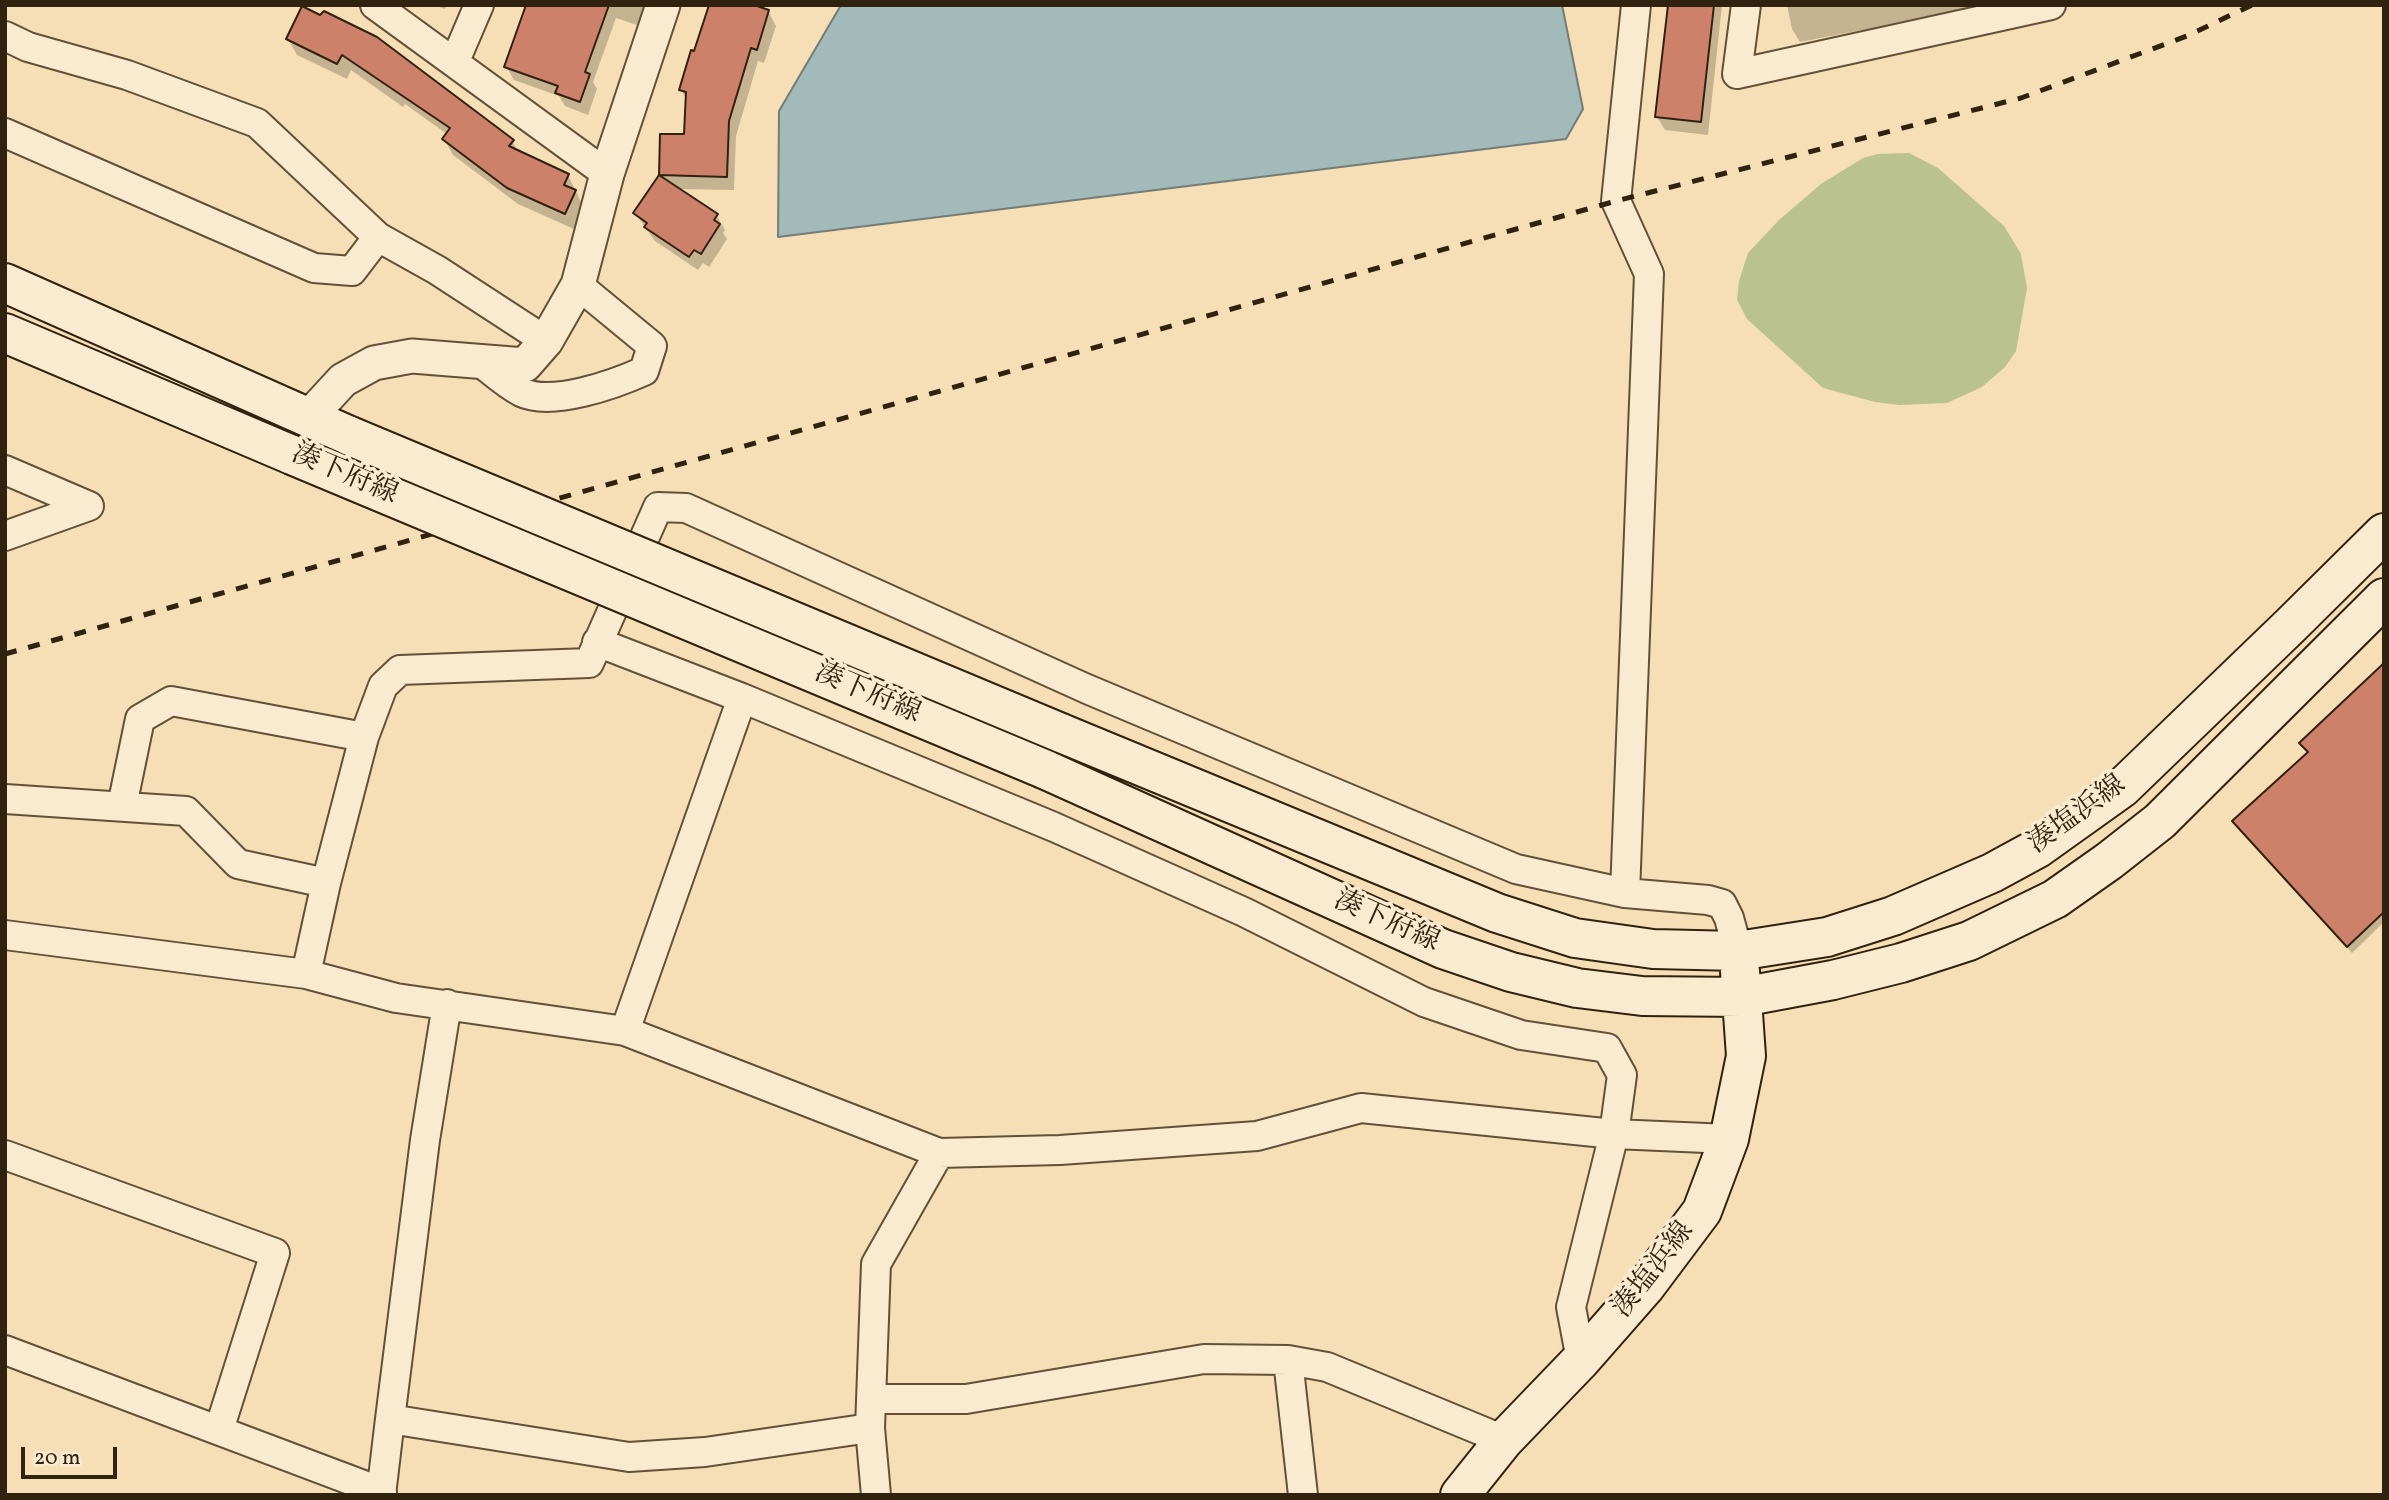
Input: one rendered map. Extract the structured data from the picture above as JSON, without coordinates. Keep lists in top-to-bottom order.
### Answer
{
  "streets": {
    "main road": ["湊下府線", "湊塩浜線"]
  },
  "crossings": [
    ["湊下府線", "湊塩浜線"]
  ],
  "scale_bar": "20 m"
}
